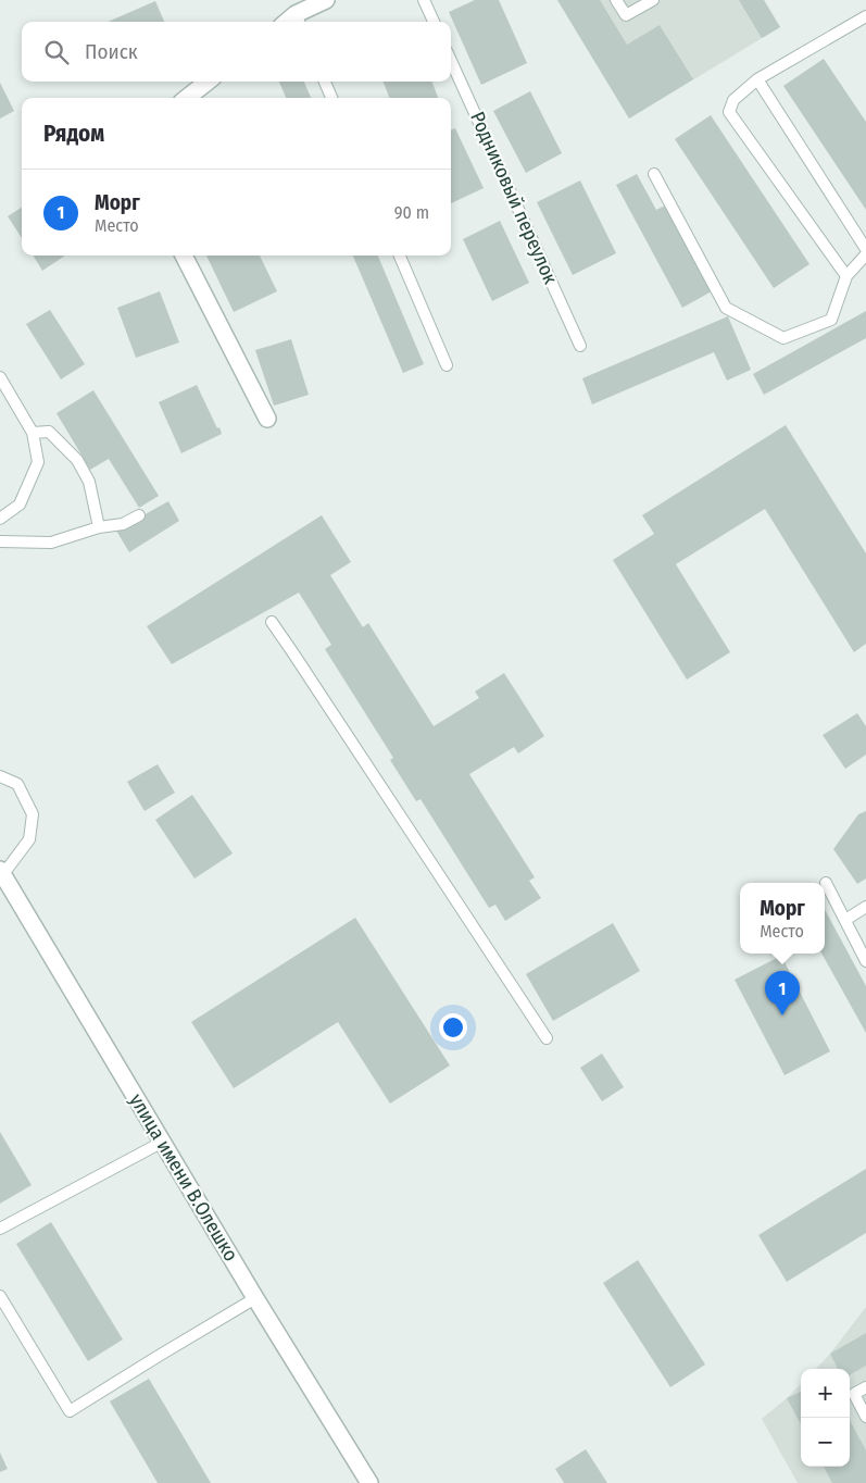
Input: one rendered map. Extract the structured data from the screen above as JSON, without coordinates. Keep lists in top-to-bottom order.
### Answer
{
  "streets": {
    "street": ["улица имени В.Олешко"],
    "lane": ["Родниковый переулок"]
  },
  "page": {
    "search": "Поиск",
    "heading": "Рядом",
    "list": [
      {
        "mark": "1",
        "name": "Морг",
        "note": "Место",
        "value": "90 m"
      }
    ],
    "popup": ["Морг", "Место"],
    "pins": "1",
    "map_buttons": ["+", "−"]
  }
}
